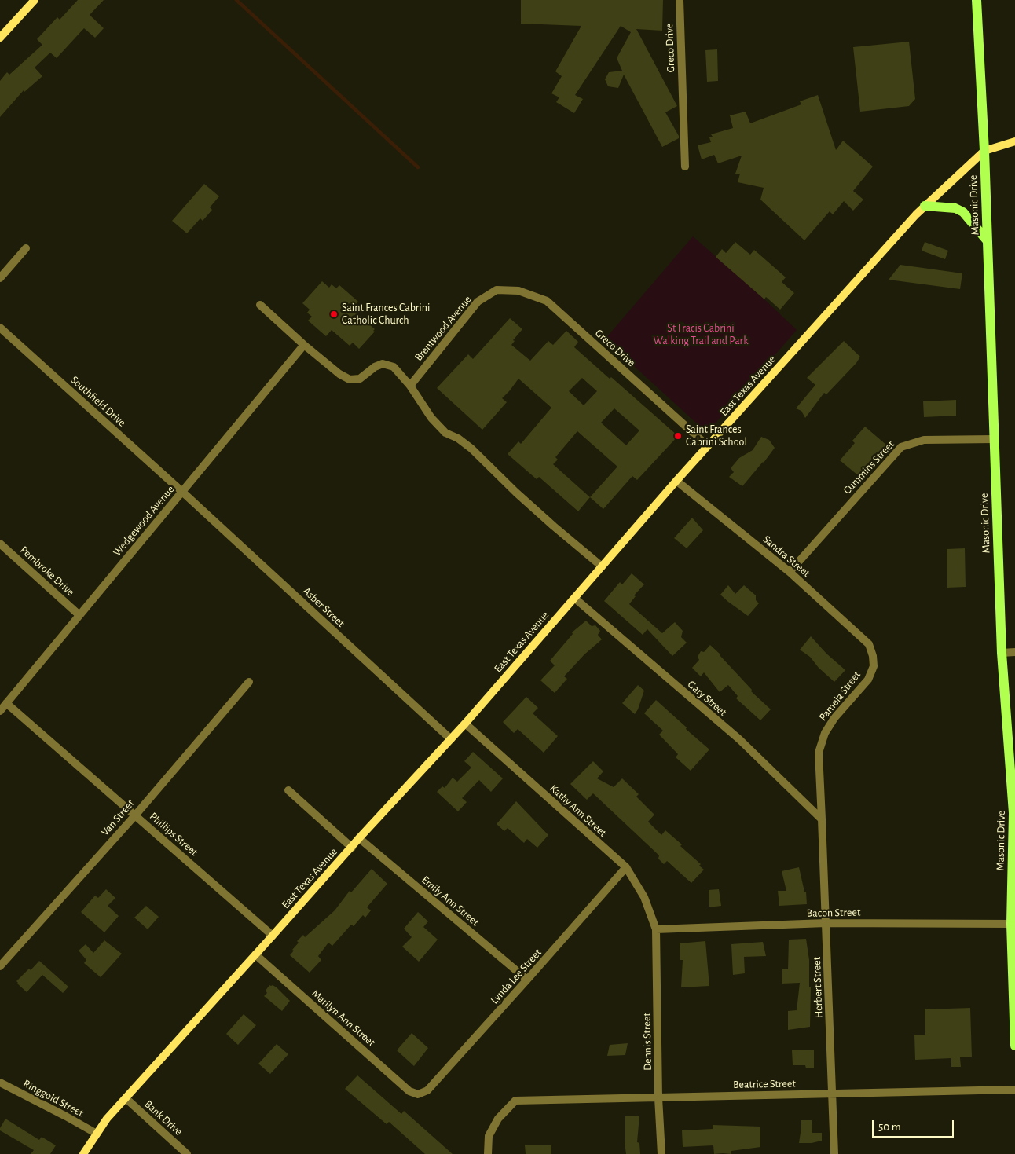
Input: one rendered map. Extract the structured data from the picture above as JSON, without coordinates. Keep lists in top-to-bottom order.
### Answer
{
  "streets": {
    "main road": ["Masonic Drive"],
    "street": [
      "Greco Drive",
      "Brentwood Avenue",
      "East Texas Avenue",
      "Southfield Drive",
      "Cummins Street",
      "Wedgewood Avenue",
      "Sandra Street",
      "Pembroke Drive",
      "Asber Street",
      "Pamela Street",
      "Gary Street",
      "Kathy Ann Street",
      "Van Street",
      "Phillips Street",
      "Emily Ann Street",
      "Bacon Street",
      "Lynda Lee Street",
      "Herbert Street",
      "Marilyn Ann Street",
      "Dennis Street",
      "Beatrice Street",
      "Ringgold Street",
      "Bank Drive"
    ]
  },
  "crossings": [
    ["Greco Drive", "Brentwood Avenue"],
    ["Greco Drive", "East Texas Avenue"],
    ["Masonic Drive", "East Texas Avenue"],
    ["Masonic Drive", "Cummins Street"],
    ["Masonic Drive", "Bacon Street"],
    ["East Texas Avenue", "Sandra Street"],
    ["East Texas Avenue", "Asber Street"],
    ["East Texas Avenue", "Gary Street"],
    ["East Texas Avenue", "Kathy Ann Street"],
    ["East Texas Avenue", "Phillips Street"],
    ["East Texas Avenue", "Emily Ann Street"],
    ["East Texas Avenue", "Marilyn Ann Street"],
    ["East Texas Avenue", "Ringgold Street"],
    ["East Texas Avenue", "Bank Drive"],
    ["Southfield Drive", "Wedgewood Avenue"],
    ["Southfield Drive", "Asber Street"],
    ["Cummins Street", "Sandra Street"],
    ["Wedgewood Avenue", "Pembroke Drive"],
    ["Wedgewood Avenue", "Asber Street"],
    ["Wedgewood Avenue", "Phillips Street"],
    ["Sandra Street", "Pamela Street"],
    ["Pamela Street", "Gary Street"],
    ["Pamela Street", "Herbert Street"],
    ["Gary Street", "Herbert Street"],
    ["Kathy Ann Street", "Bacon Street"],
    ["Kathy Ann Street", "Lynda Lee Street"],
    ["Kathy Ann Street", "Dennis Street"],
    ["Van Street", "Phillips Street"],
    ["Emily Ann Street", "Lynda Lee Street"],
    ["Bacon Street", "Herbert Street"],
    ["Bacon Street", "Dennis Street"],
    ["Lynda Lee Street", "Marilyn Ann Street"],
    ["Herbert Street", "Beatrice Street"],
    ["Dennis Street", "Beatrice Street"]
  ],
  "parks": ["St Fracis Cabrini Walking Trail and Park"],
  "places": ["Saint Frances Cabrini Catholic Church", "Saint Frances Cabrini School"],
  "scale_bar": "50 m"
}
